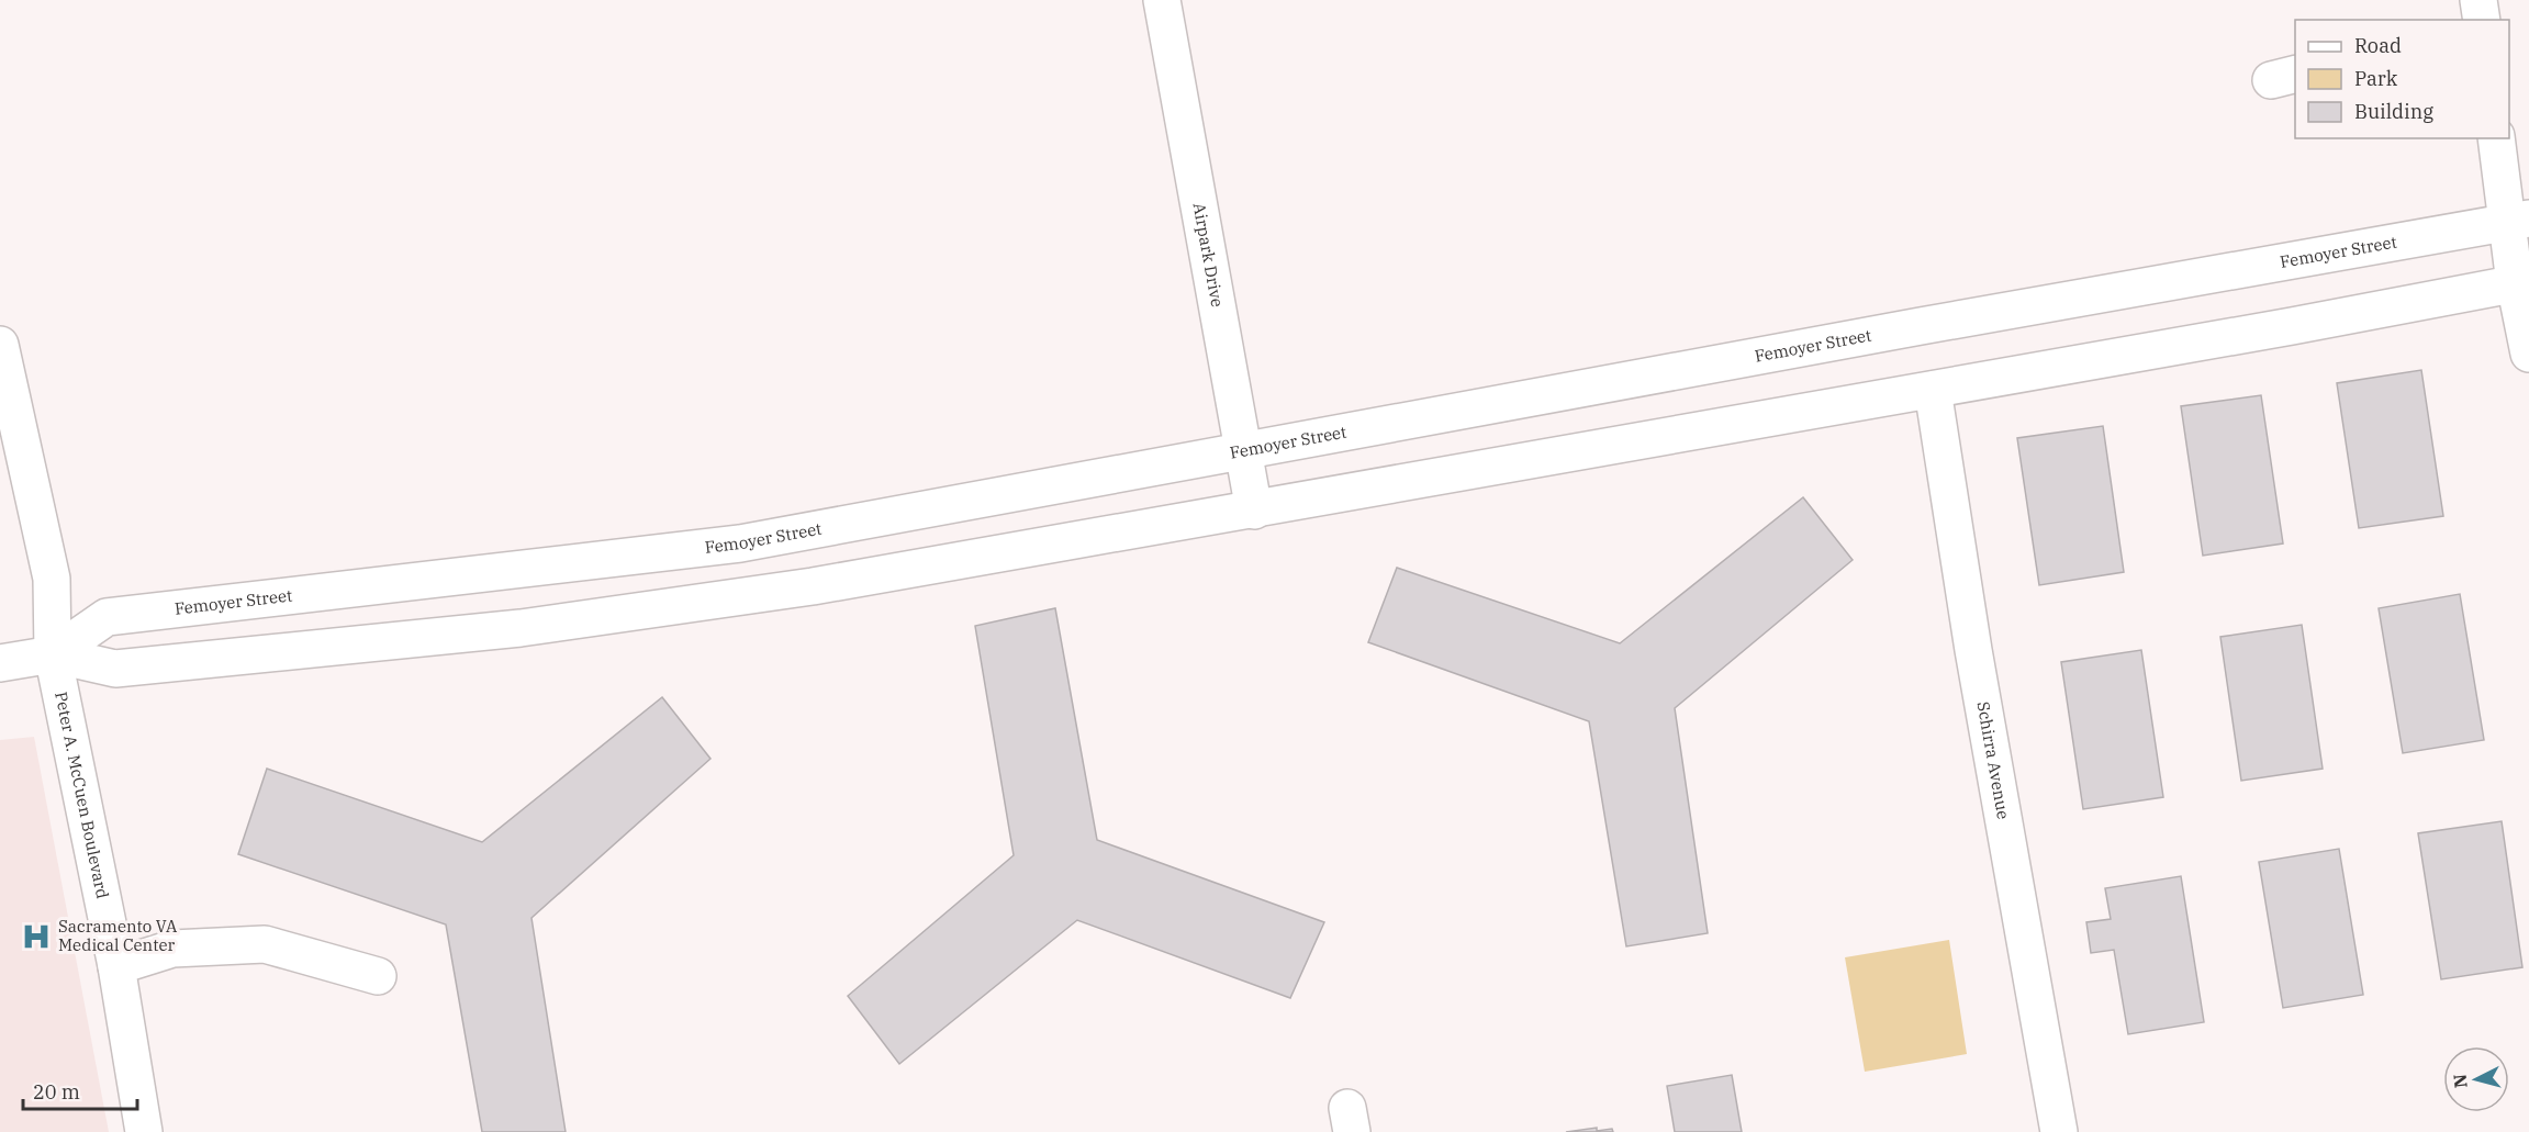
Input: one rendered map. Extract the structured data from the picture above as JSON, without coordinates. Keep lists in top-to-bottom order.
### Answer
{
  "streets": {
    "street": [
      "Femoyer Street",
      "Airpark Drive",
      "Schirra Avenue",
      "Peter A. McCuen Boulevard"
    ]
  },
  "crossings": [
    ["Femoyer Street", "Airpark Drive"],
    ["Femoyer Street", "Schirra Avenue"],
    ["Femoyer Street", "Peter A. McCuen Boulevard"]
  ],
  "places": {
    "hospital": ["Sacramento VA Medical Center"]
  },
  "legend": ["Road", "Park", "Building"],
  "scale_bar": "20 m",
  "north": "left"
}
